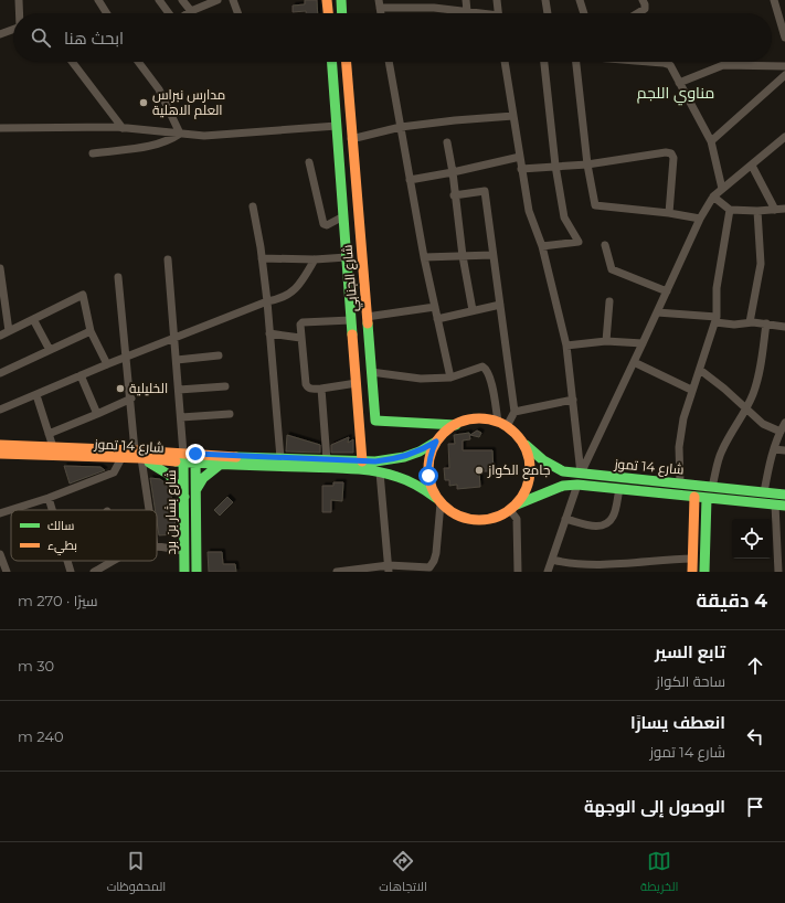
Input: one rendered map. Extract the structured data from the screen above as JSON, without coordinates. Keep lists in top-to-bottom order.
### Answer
{
  "streets": {
    "main road": ["شارع الجنابي", "شارع 14 تموز", "شارع بشار بن برد"]
  },
  "crossings": [
    ["شارع الجنابي", "شارع 14 تموز"],
    ["شارع 14 تموز", "شارع بشار بن برد"]
  ],
  "districts": ["مناوي اللجم"],
  "places": ["مدارس نبراس العلم الاهلية", "الخليلية", "جامع الكواز"],
  "legend": ["سالك", "بطيء"],
  "page": {
    "search": "ابحث هنا",
    "heading": ["4 دقيقة", "سيرًا · 270 m"],
    "list": [
      ["تابع السير", "ساحة الكواز", "30 m"],
      ["انعطف يسارًا", "شارع 14 تموز", "240 m"],
      "الوصول إلى الوجهة"
    ],
    "nav": ["الخريطة", "الاتجاهات", "المحفوظات"]
  }
}
